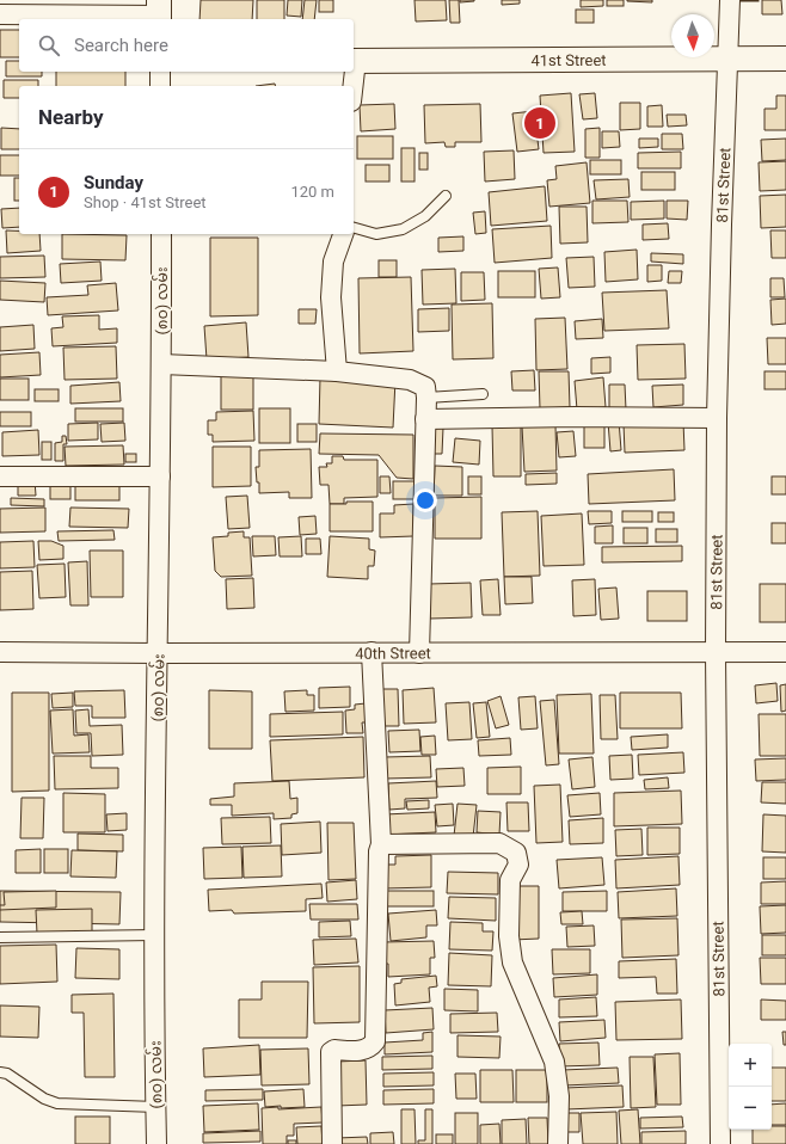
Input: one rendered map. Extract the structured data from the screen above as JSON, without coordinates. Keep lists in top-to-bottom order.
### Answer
{
  "streets": {
    "street": [
      "41st Street",
      "81st Street",
      "(၈၀) လမ်း",
      "40th Street"
    ]
  },
  "crossings": [
    ["41st Street", "81st Street"],
    ["81st Street", "40th Street"],
    ["(၈၀) လမ်း", "40th Street"]
  ],
  "north": "bottom",
  "page": {
    "search": "Search here",
    "heading": "Nearby",
    "pins": "1",
    "list": [
      {
        "mark": "1",
        "name": "Sunday",
        "note": "Shop · 41st Street",
        "value": "120 m"
      }
    ],
    "map_buttons": ["+", "−"]
  }
}
